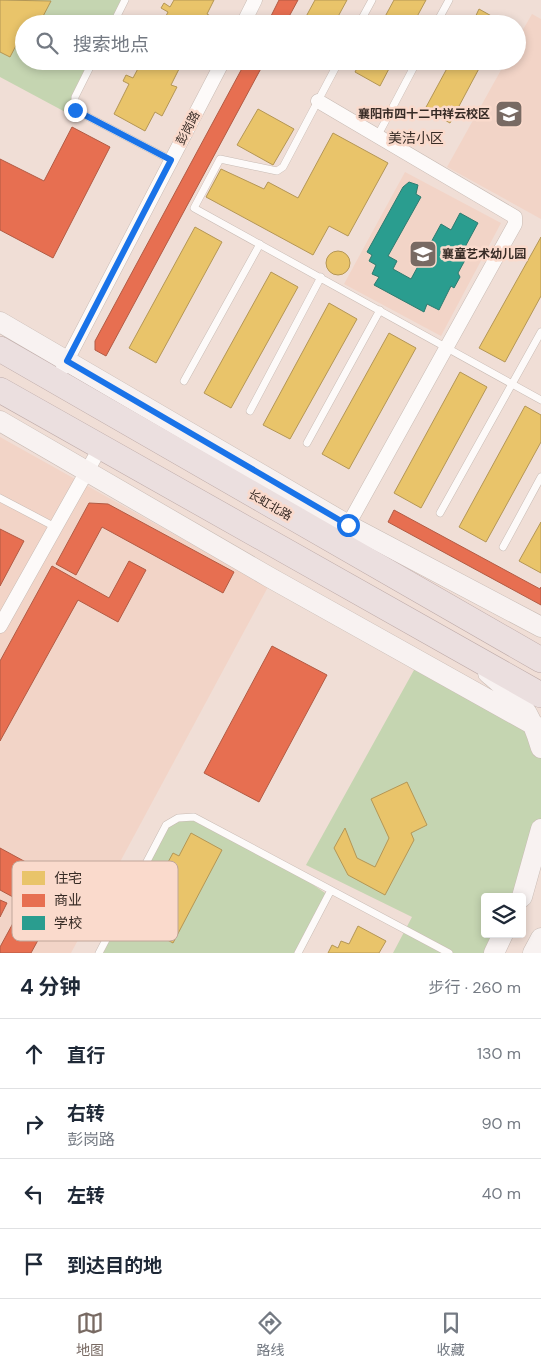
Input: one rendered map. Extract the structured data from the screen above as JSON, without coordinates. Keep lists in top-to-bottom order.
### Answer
{
  "streets": {
    "highway": ["长虹北路"],
    "street": ["彭岗路"]
  },
  "crossings": [
    ["彭岗路", "长虹北路"]
  ],
  "districts": ["美洁小区"],
  "places": {
    "school or university": ["襄阳市四十二中祥云校区", "襄童艺术幼儿园"]
  },
  "legend": ["住宅", "商业", "学校"],
  "page": {
    "search": "搜索地点",
    "heading": ["4 分钟", "步行 · 260 m"],
    "list": [
      ["直行", "130 m"],
      ["右转", "彭岗路", "90 m"],
      ["左转", "40 m"],
      "到达目的地"
    ],
    "nav": ["地图", "路线", "收藏"]
  }
}
